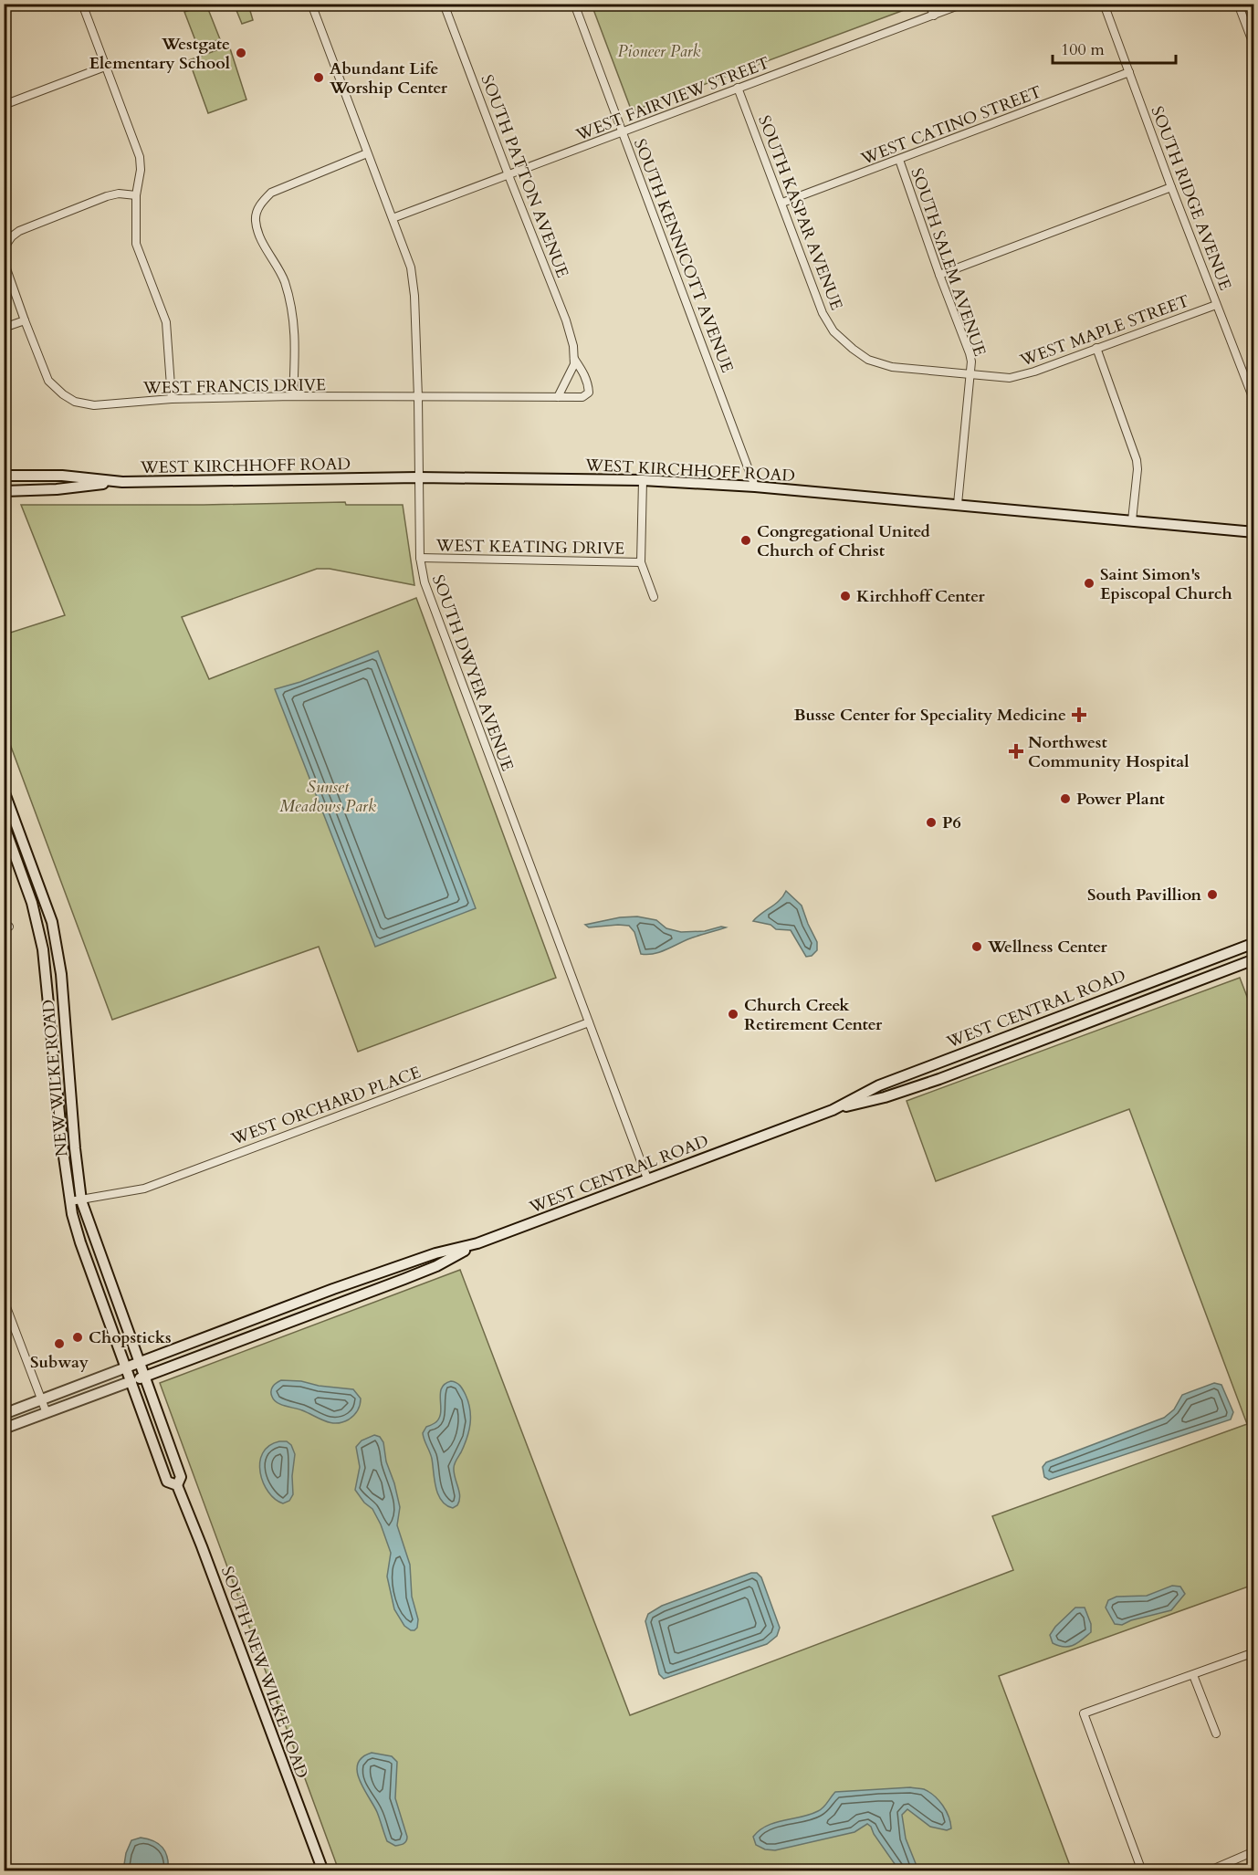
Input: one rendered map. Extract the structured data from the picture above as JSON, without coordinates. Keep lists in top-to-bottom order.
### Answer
{
  "streets": {
    "main road": [
      "WEST KIRCHHOFF ROAD",
      "WEST CENTRAL ROAD",
      "NEW WILKE ROAD",
      "SOUTH NEW WILKE ROAD"
    ],
    "street": [
      "WEST FAIRVIEW STREET",
      "WEST CATINO STREET",
      "SOUTH PATTON AVENUE",
      "SOUTH RIDGE AVENUE",
      "SOUTH KASPAR AVENUE",
      "SOUTH KENNICOTT AVENUE",
      "SOUTH SALEM AVENUE",
      "WEST MAPLE STREET",
      "WEST FRANCIS DRIVE",
      "WEST KEATING DRIVE",
      "SOUTH DWYER AVENUE",
      "WEST ORCHARD PLACE"
    ]
  },
  "crossings": [
    ["WEST FAIRVIEW STREET", "SOUTH PATTON AVENUE"],
    ["WEST FAIRVIEW STREET", "SOUTH KASPAR AVENUE"],
    ["WEST FAIRVIEW STREET", "SOUTH KENNICOTT AVENUE"],
    ["WEST FAIRVIEW STREET", "SOUTH DWYER AVENUE"],
    ["WEST CATINO STREET", "SOUTH RIDGE AVENUE"],
    ["WEST CATINO STREET", "SOUTH KASPAR AVENUE"],
    ["WEST CATINO STREET", "SOUTH SALEM AVENUE"],
    ["SOUTH PATTON AVENUE", "WEST FRANCIS DRIVE"],
    ["SOUTH RIDGE AVENUE", "WEST MAPLE STREET"],
    ["SOUTH KASPAR AVENUE", "SOUTH SALEM AVENUE"],
    ["SOUTH KASPAR AVENUE", "WEST MAPLE STREET"],
    ["SOUTH KENNICOTT AVENUE", "WEST KIRCHHOFF ROAD"],
    ["SOUTH SALEM AVENUE", "WEST MAPLE STREET"],
    ["SOUTH SALEM AVENUE", "WEST KIRCHHOFF ROAD"],
    ["WEST FRANCIS DRIVE", "SOUTH DWYER AVENUE"],
    ["WEST KIRCHHOFF ROAD", "SOUTH DWYER AVENUE"],
    ["WEST KEATING DRIVE", "SOUTH DWYER AVENUE"],
    ["SOUTH DWYER AVENUE", "WEST CENTRAL ROAD"],
    ["SOUTH DWYER AVENUE", "WEST ORCHARD PLACE"],
    ["WEST CENTRAL ROAD", "NEW WILKE ROAD"],
    ["WEST CENTRAL ROAD", "SOUTH NEW WILKE ROAD"],
    ["NEW WILKE ROAD", "WEST ORCHARD PLACE"],
    ["NEW WILKE ROAD", "SOUTH NEW WILKE ROAD"]
  ],
  "parks": ["Pioneer Park", "Sunset Meadows Park"],
  "places": {
    "other": [
      "Westgate Elementary School",
      "Abundant Life Worship Center",
      "Congregational United Church of Christ",
      "Saint Simon's Episcopal Church",
      "Kirchhoff Center",
      "Power Plant",
      "P6",
      "South Pavillion",
      "Wellness Center",
      "Church Creek Retirement Center",
      "Chopsticks",
      "Subway"
    ],
    "health": ["Busse Center for Speciality Medicine", "Northwest Community Hospital"]
  },
  "scale_bar": "100 m"
}
